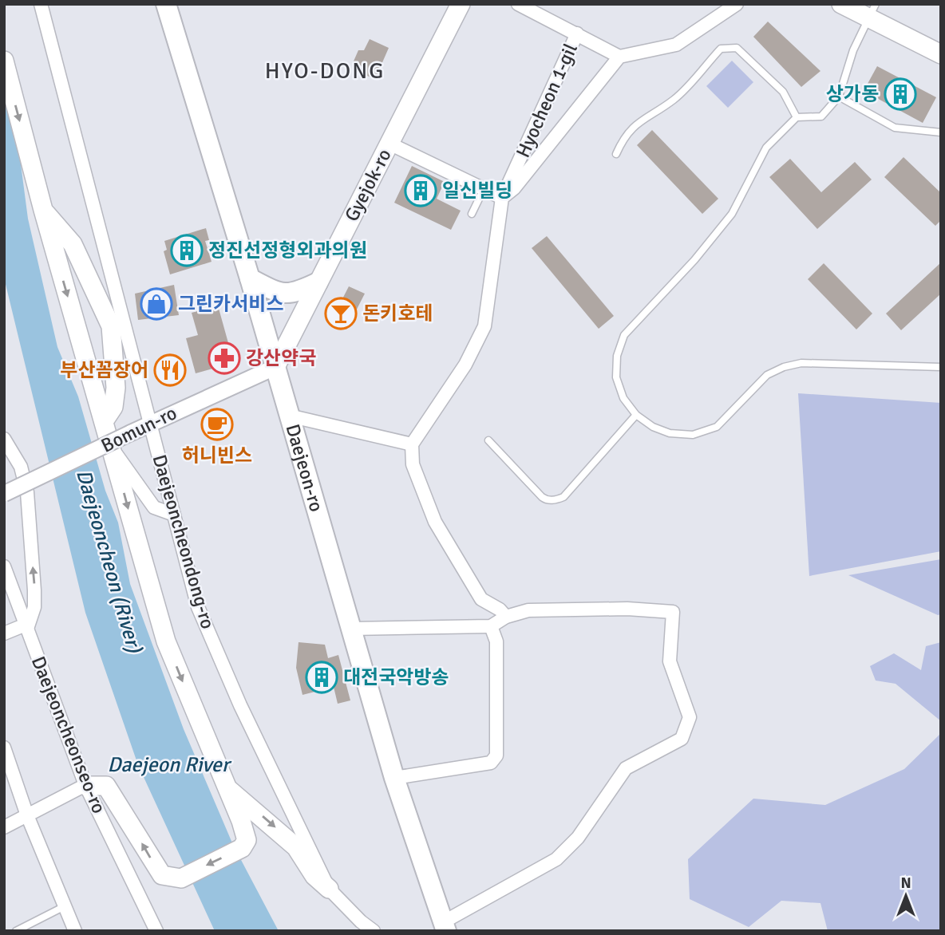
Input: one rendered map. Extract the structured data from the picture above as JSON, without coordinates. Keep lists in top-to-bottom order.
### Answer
{
  "streets": {
    "main road": ["Gyejok-ro", "Daejeon-ro"],
    "street": [
      "Hyocheon 1-gil",
      "Bomun-ro",
      "Daejeoncheondong-ro",
      "Daejeoncheonseo-ro"
    ]
  },
  "crossings": [
    ["Gyejok-ro", "Bomun-ro"],
    ["Gyejok-ro", "Daejeon-ro"],
    ["Bomun-ro", "Daejeon-ro"],
    ["Bomun-ro", "Daejeoncheondong-ro"]
  ],
  "districts": ["HYO-DONG"],
  "water": ["Daejeoncheon (River)", "Daejeon River"],
  "places": {
    "building": [
      "상가동",
      "일신빌딩",
      "정진선정형외과의원",
      "대전국악방송"
    ],
    "shop": ["그린카서비스"],
    "bar": ["돈키호테"],
    "pharmacy": ["강산약국"],
    "restaurant": ["부산꼼장어"],
    "cafe": ["허니빈스"]
  },
  "north": "top"
}
